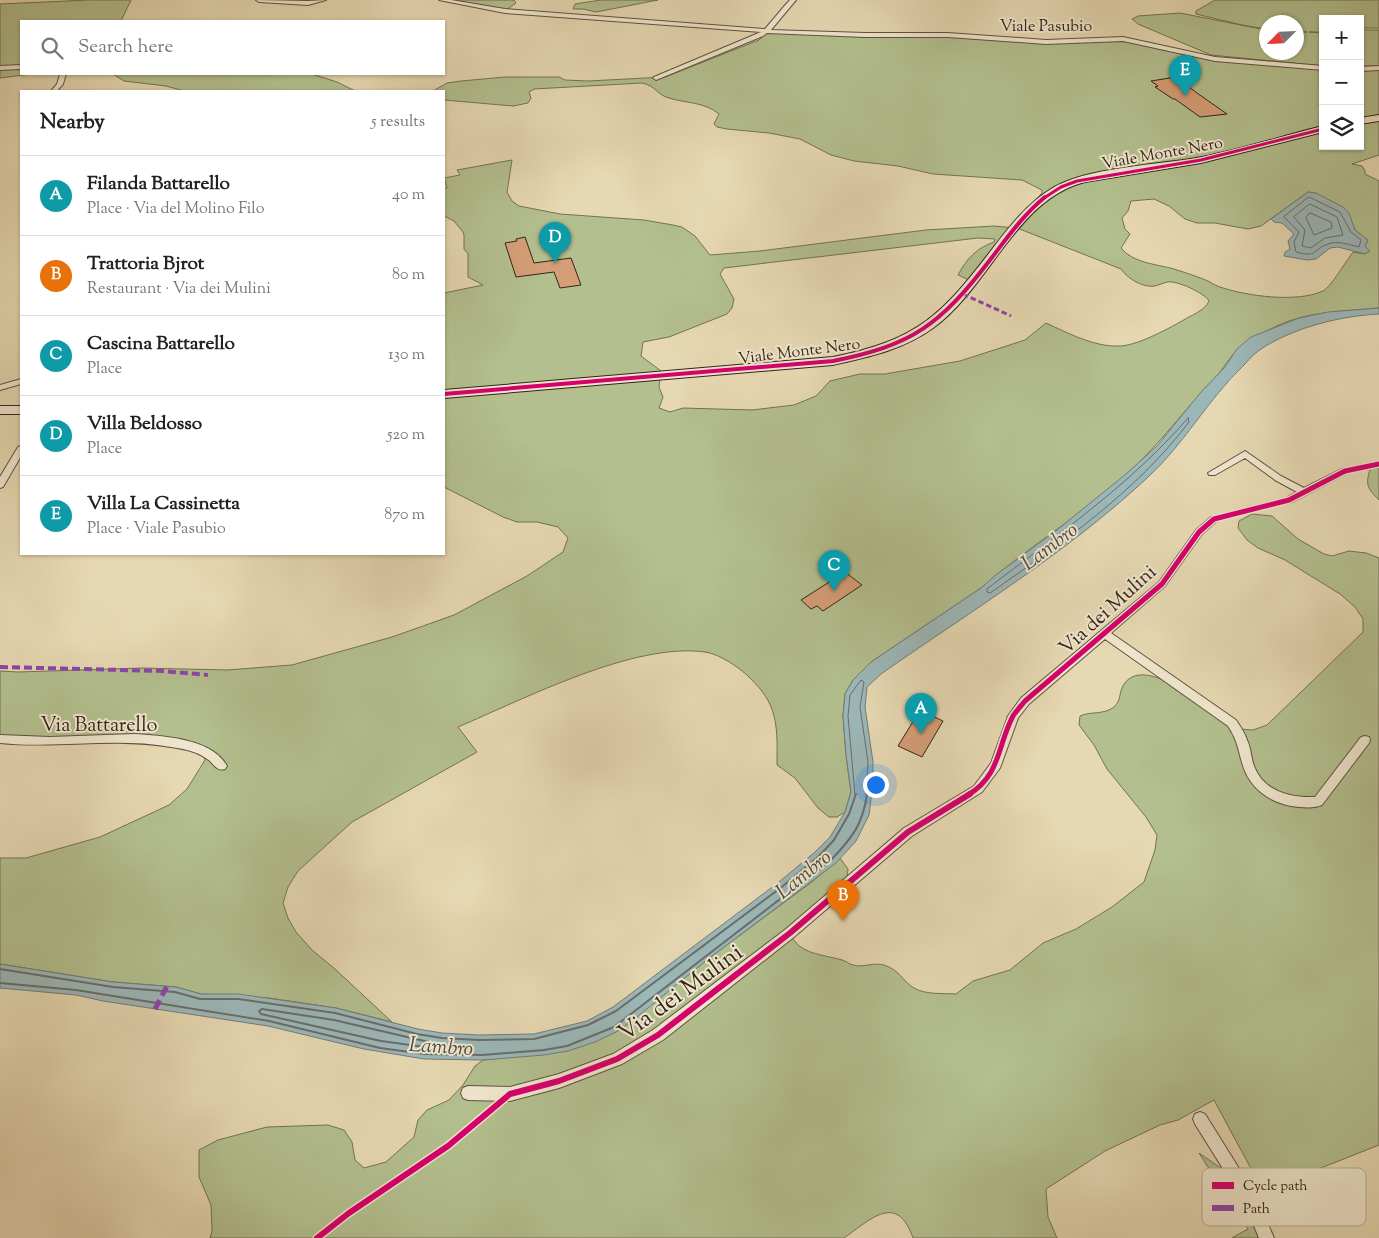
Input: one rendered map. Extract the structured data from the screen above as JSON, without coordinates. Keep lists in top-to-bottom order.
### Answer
{
  "streets": {
    "street": [
      "Viale Pasubio",
      "Viale Monte Nero",
      "Via dei Mulini",
      "Via Battarello"
    ]
  },
  "water": ["Lambro"],
  "legend": ["Cycle path", "Path"],
  "north": "bottom left",
  "page": {
    "map_buttons": ["+", "−"],
    "search": "Search here",
    "pins": [
      "E",
      "D",
      "C",
      "A",
      "B"
    ],
    "heading": ["Nearby", "5 results"],
    "list": [
      {
        "mark": "A",
        "name": "Filanda Battarello",
        "note": "Place · Via del Molino Filo",
        "value": "40 m"
      },
      {
        "mark": "B",
        "name": "Trattoria Bjrot",
        "note": "Restaurant · Via dei Mulini",
        "value": "80 m"
      },
      {
        "mark": "C",
        "name": "Cascina Battarello",
        "note": "Place",
        "value": "130 m"
      },
      {
        "mark": "D",
        "name": "Villa Beldosso",
        "note": "Place",
        "value": "520 m"
      },
      {
        "mark": "E",
        "name": "Villa La Cassinetta",
        "note": "Place · Viale Pasubio",
        "value": "870 m"
      }
    ]
  }
}
